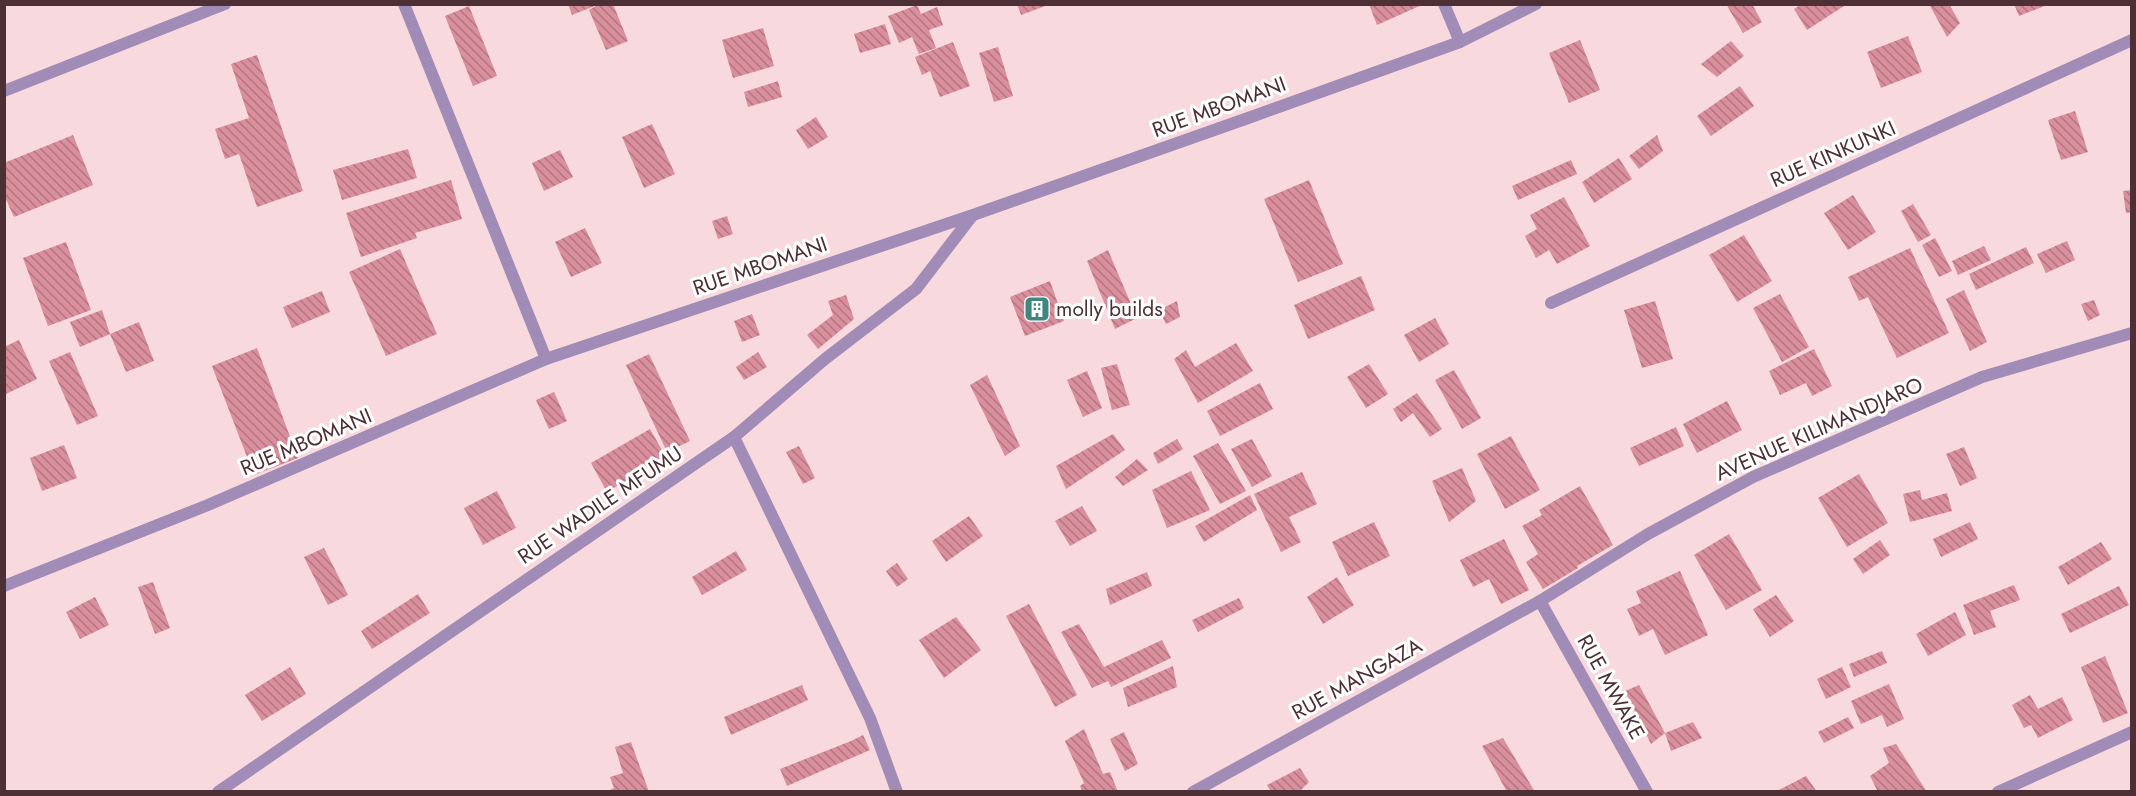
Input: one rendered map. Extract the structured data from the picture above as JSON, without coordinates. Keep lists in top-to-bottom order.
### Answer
{
  "streets": {
    "street": [
      "RUE MBOMANI",
      "RUE KINKUNKI",
      "AVENUE KILIMANDJARO",
      "RUE WADILE MFUMU",
      "RUE MANGAZA",
      "RUE MWAKE"
    ]
  },
  "crossings": [
    ["RUE MBOMANI", "RUE WADILE MFUMU"],
    ["AVENUE KILIMANDJARO", "RUE MANGAZA"],
    ["AVENUE KILIMANDJARO", "RUE MWAKE"],
    ["RUE MANGAZA", "RUE MWAKE"]
  ],
  "places": {
    "building": ["molly builds"]
  }
}
